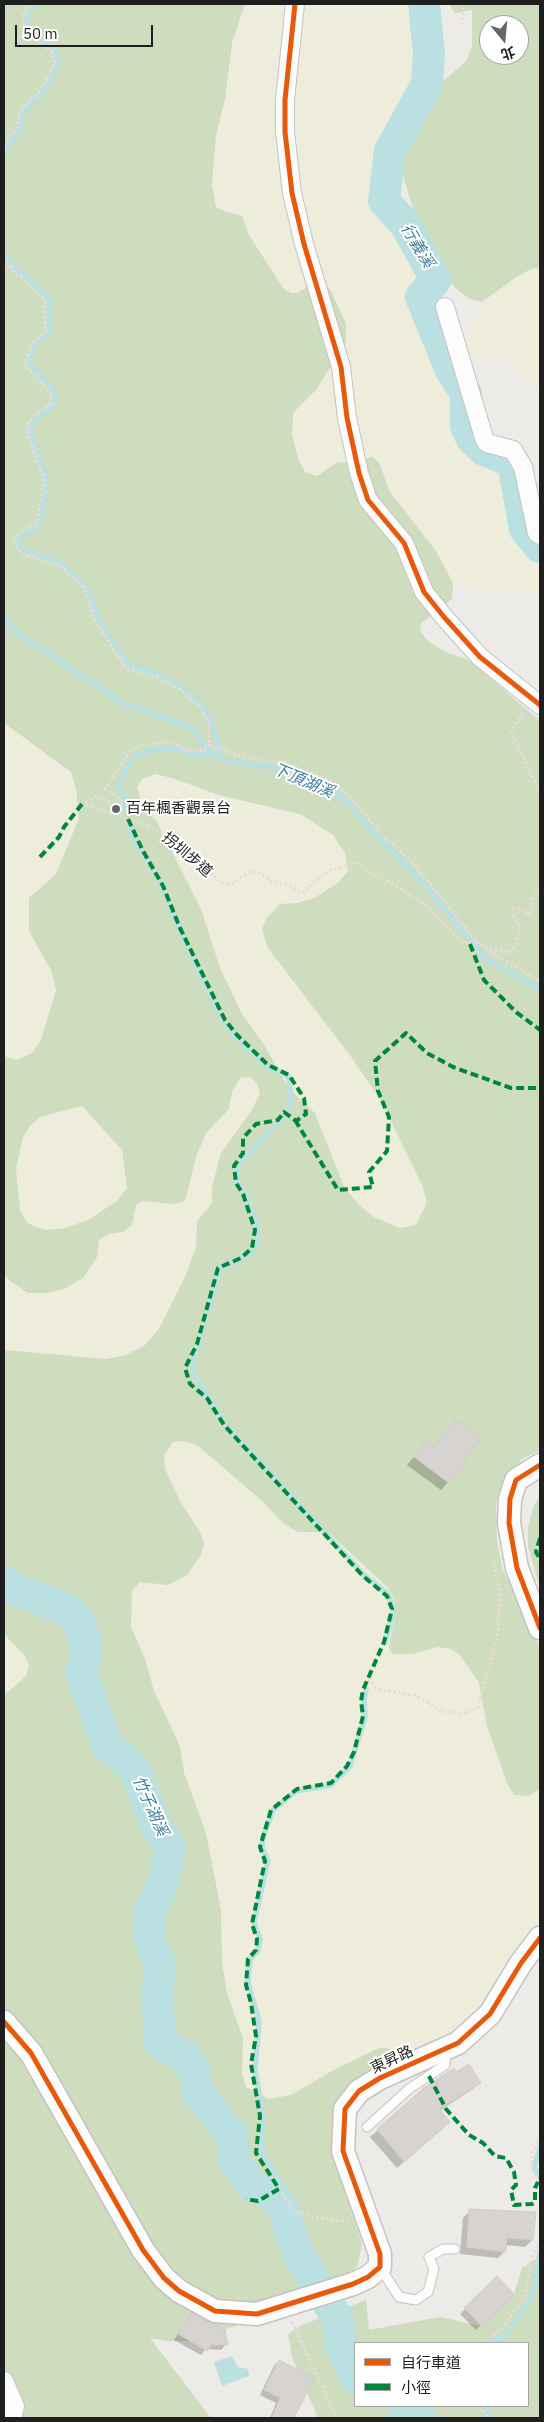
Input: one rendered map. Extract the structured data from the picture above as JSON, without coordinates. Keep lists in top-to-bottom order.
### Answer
{
  "streets": {
    "street": ["東昇路"],
    "path": ["拐圳步道"]
  },
  "water": ["行義溪", "下頂湖溪", "竹子湖溪"],
  "places": ["百年楓香觀景台"],
  "legend": ["自行車道", "小徑"],
  "scale_bar": "50 m",
  "north": "bottom"
}
